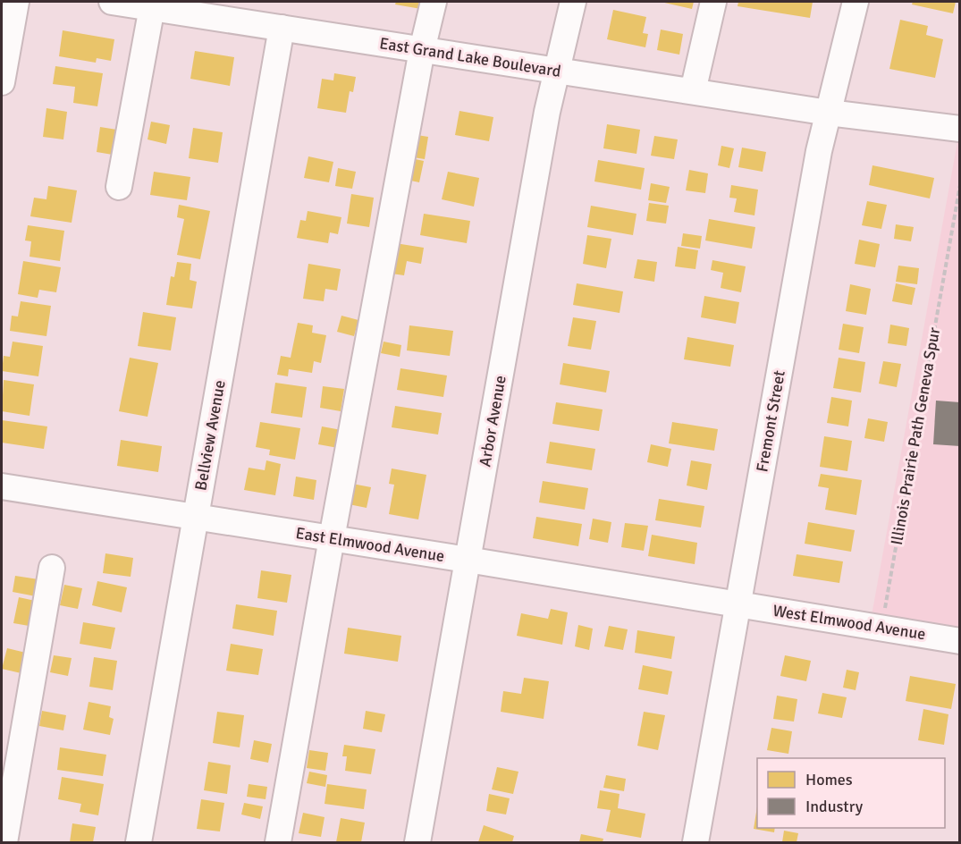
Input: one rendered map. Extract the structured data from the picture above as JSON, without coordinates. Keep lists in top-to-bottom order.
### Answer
{
  "streets": {
    "street": [
      "East Grand Lake Boulevard",
      "Arbor Avenue",
      "Fremont Street",
      "Bellview Avenue",
      "East Elmwood Avenue",
      "West Elmwood Avenue"
    ],
    "path": ["Illinois Prairie Path Geneva Spur"]
  },
  "crossings": [
    ["East Grand Lake Boulevard", "Arbor Avenue"],
    ["East Grand Lake Boulevard", "Fremont Street"],
    ["East Grand Lake Boulevard", "Bellview Avenue"],
    ["Arbor Avenue", "East Elmwood Avenue"],
    ["Fremont Street", "East Elmwood Avenue"],
    ["Fremont Street", "West Elmwood Avenue"],
    ["Bellview Avenue", "East Elmwood Avenue"],
    ["East Elmwood Avenue", "West Elmwood Avenue"]
  ],
  "legend": ["Homes", "Industry"]
}
